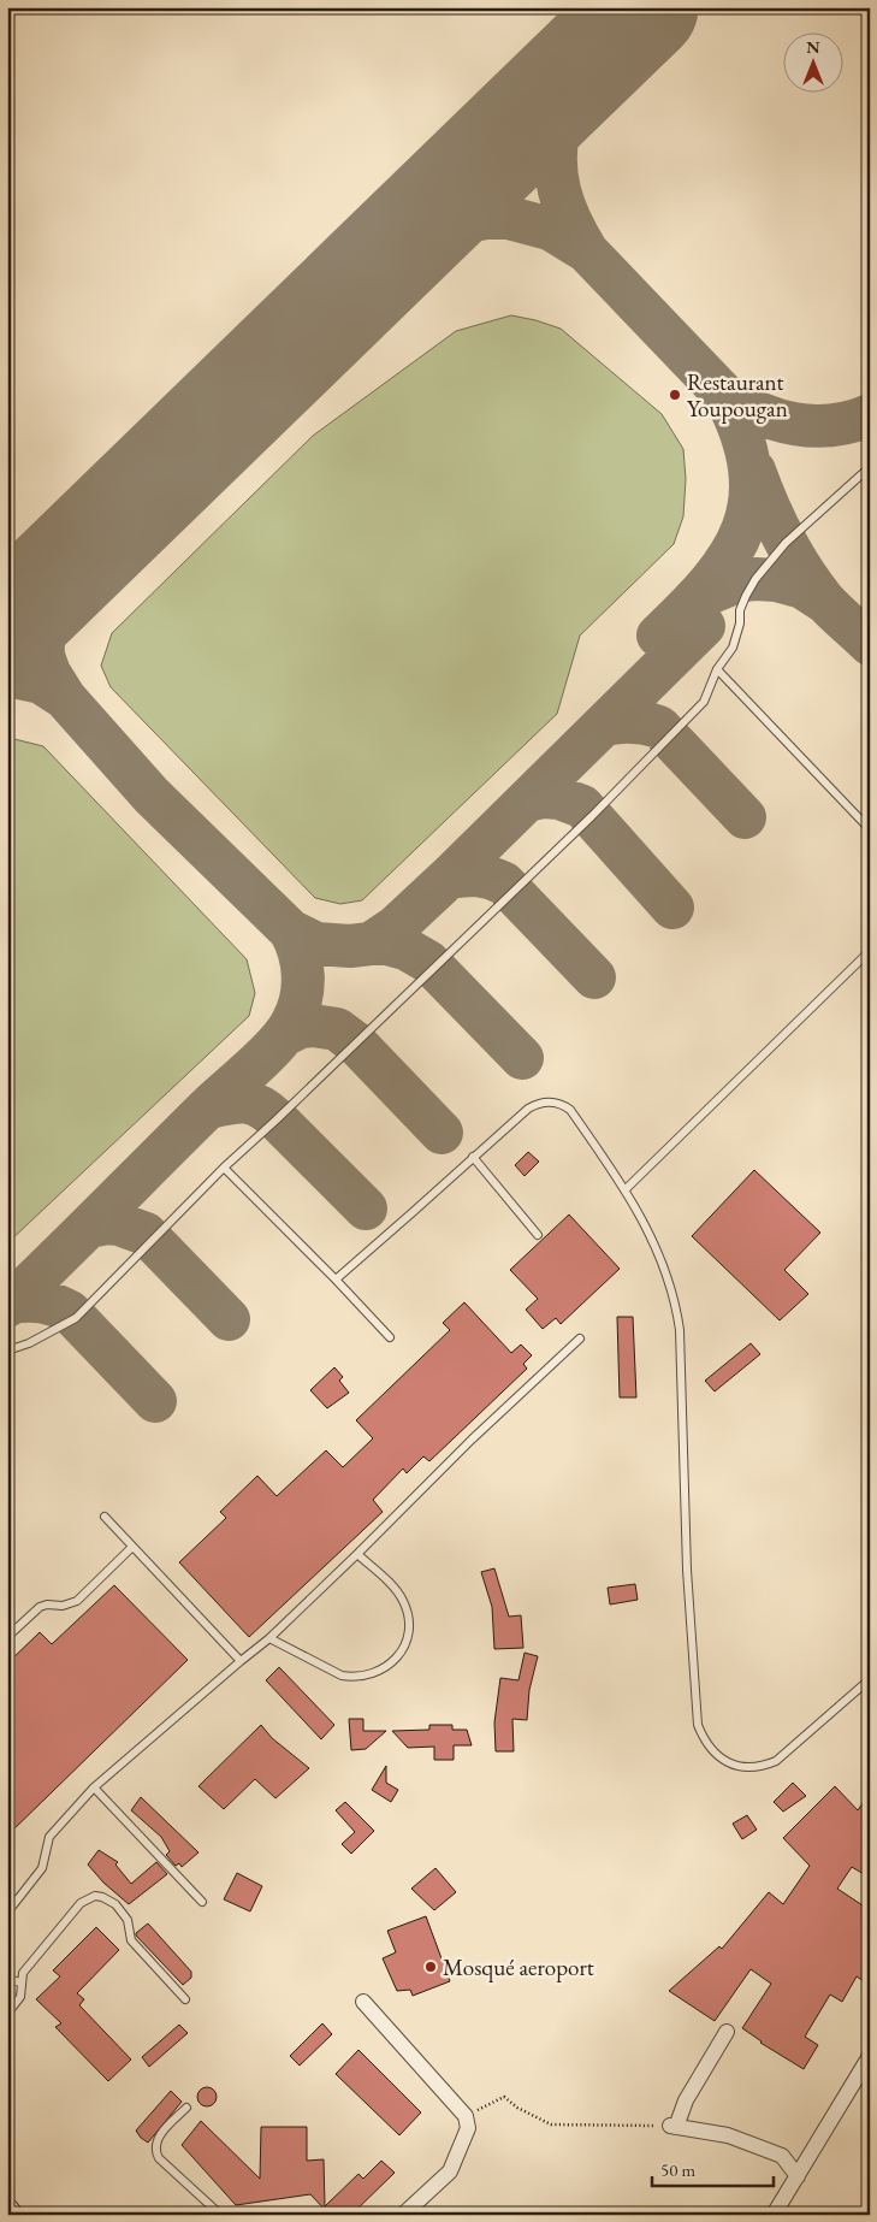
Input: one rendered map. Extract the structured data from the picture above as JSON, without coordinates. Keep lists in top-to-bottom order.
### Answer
{
  "places": ["Restaurant Youpougan", "Mosqué aeroport"],
  "scale_bar": "50 m",
  "north": "top"
}
